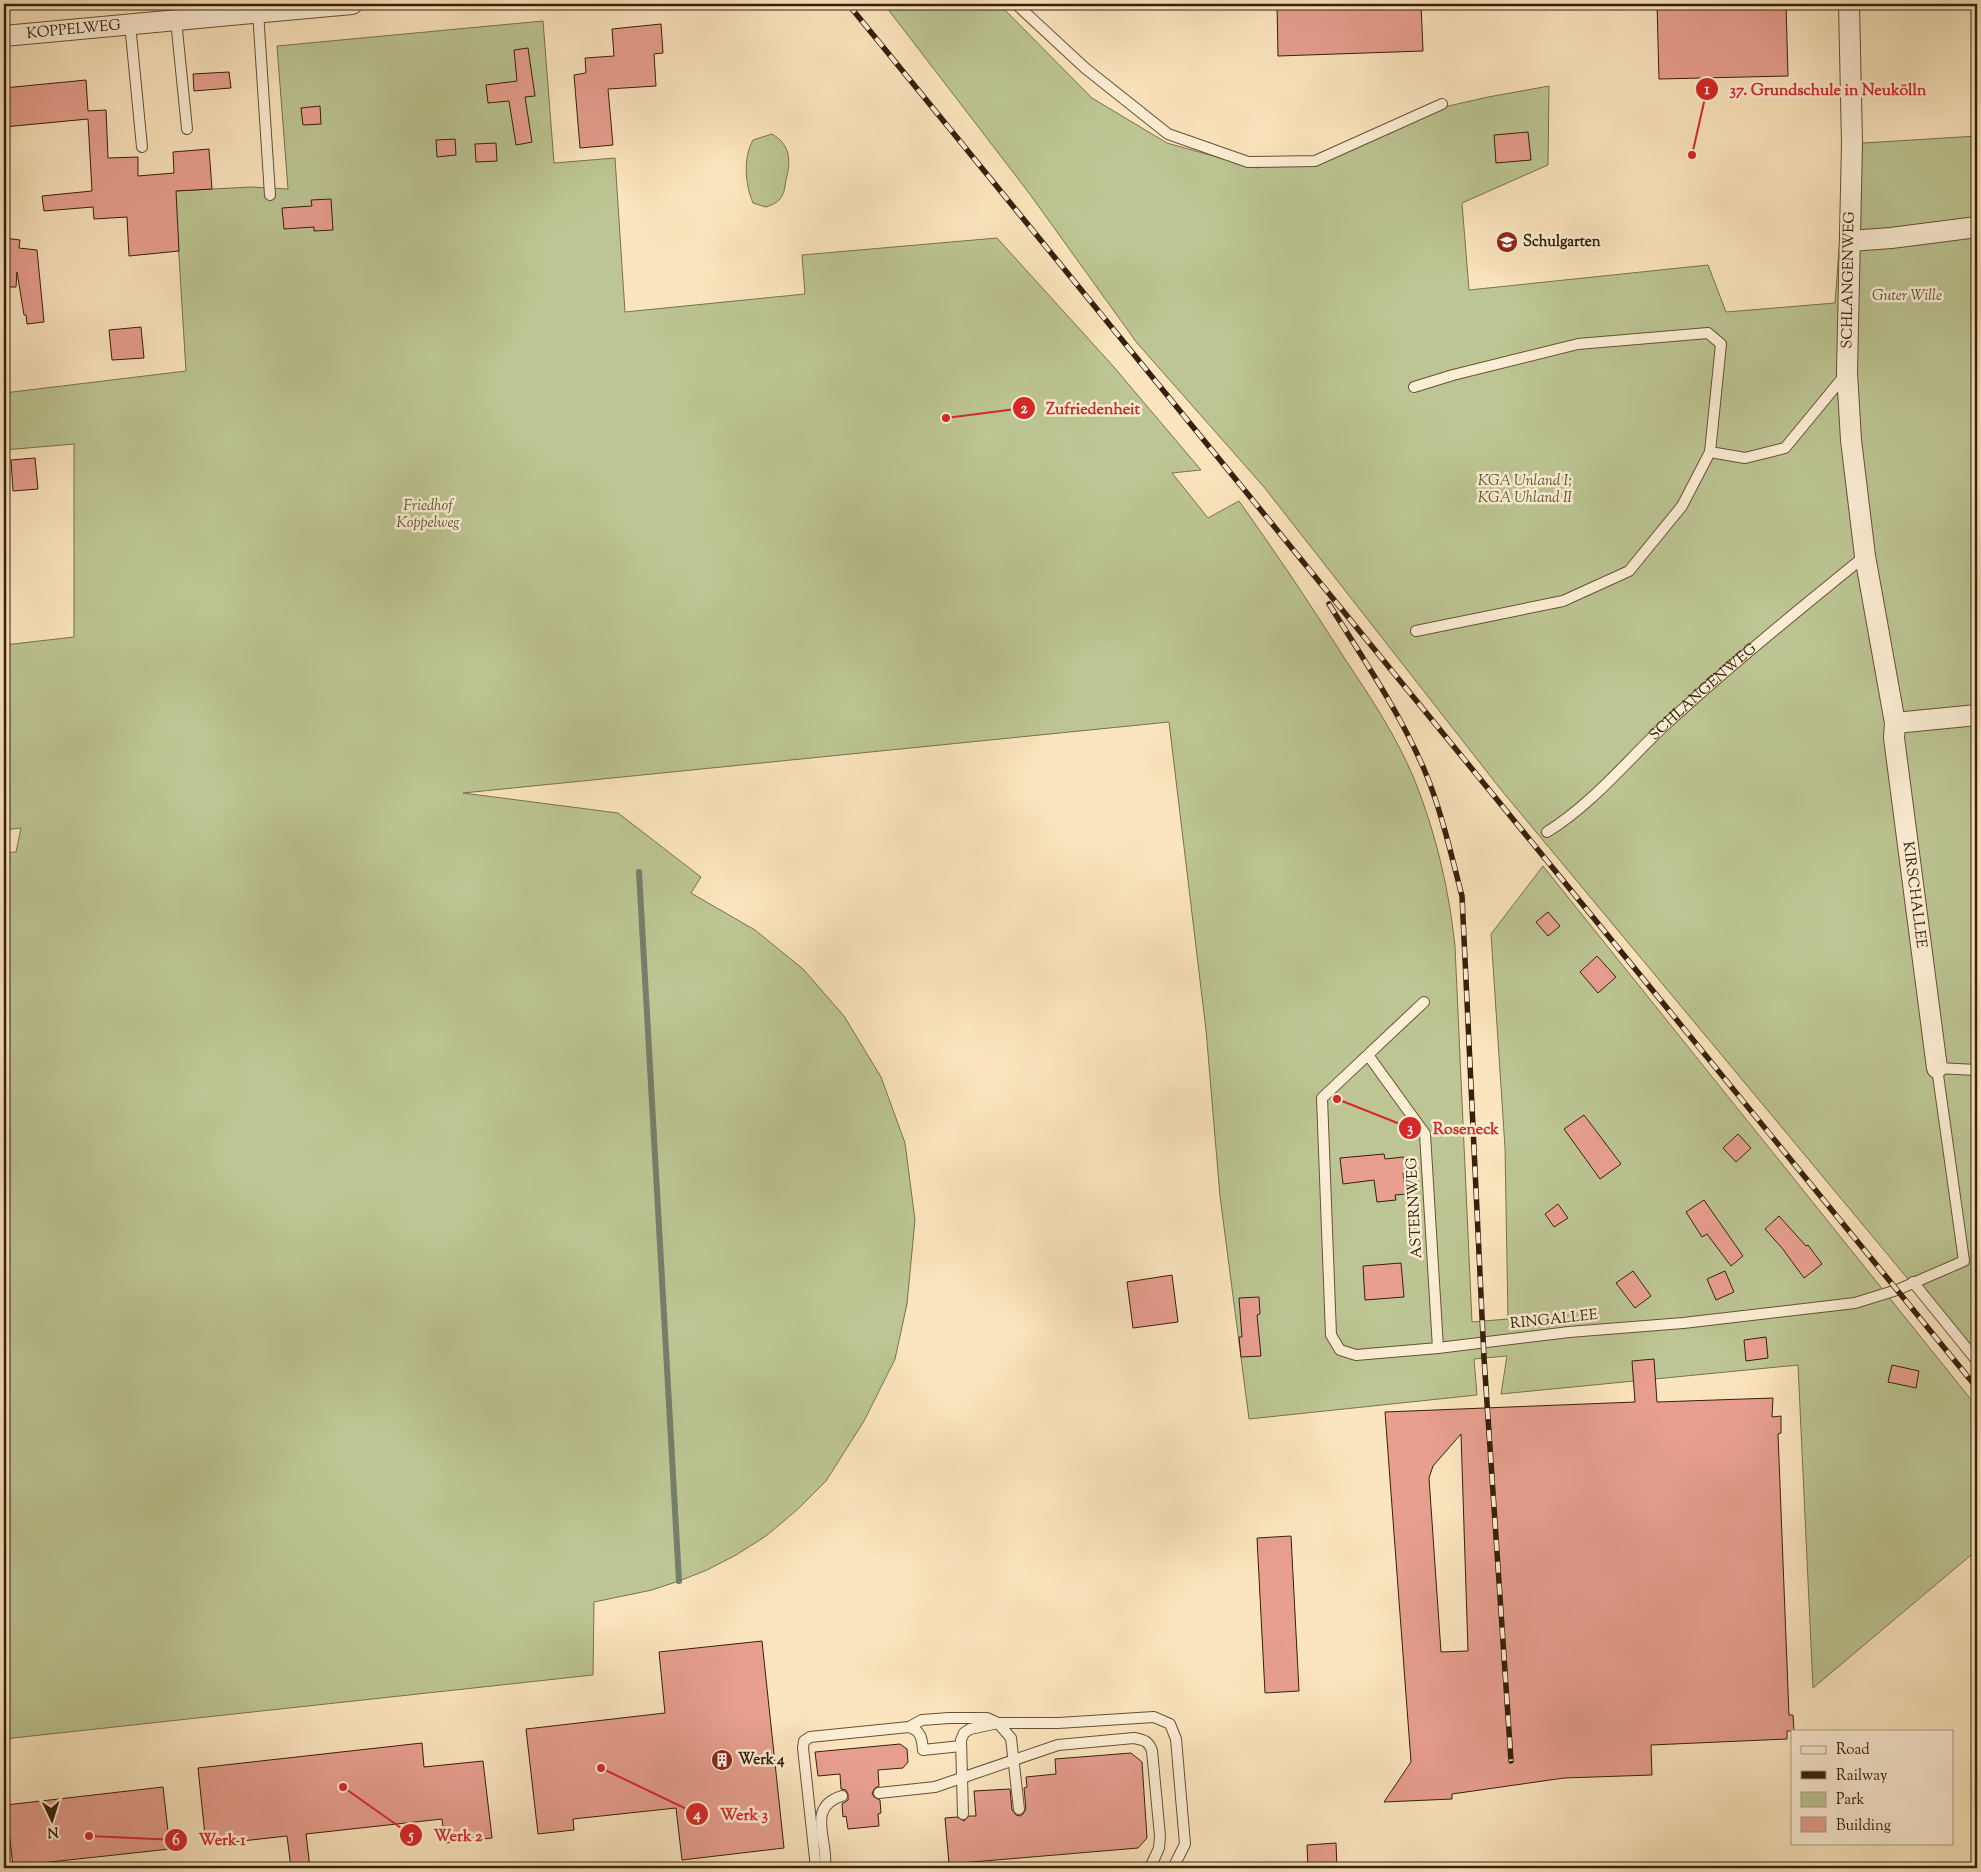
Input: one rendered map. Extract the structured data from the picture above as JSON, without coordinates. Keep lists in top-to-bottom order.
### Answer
{
  "streets": {
    "street": ["KOPPELWEG", "SCHLANGENWEG", "KIRSCHALLEE"],
    "lane": ["ASTERNWEG", "RINGALLEE"]
  },
  "crossings": [
    ["SCHLANGENWEG", "KIRSCHALLEE"],
    ["KIRSCHALLEE", "RINGALLEE"],
    ["ASTERNWEG", "RINGALLEE"]
  ],
  "parks": ["Guter Wille", "KGA Unland I; KGA Uhland II", "Friedhof Koppelweg"],
  "places": {
    "other": [
      "37. Grundschule in Neukölln",
      "Zufriedenheit",
      "Roseneck",
      "Werk 3",
      "Werk 2",
      "Werk 1"
    ],
    "school or university": ["Schulgarten"],
    "building": ["Werk 4"]
  },
  "legend": [
    "Road",
    "Railway",
    "Park",
    "Building"
  ],
  "north": "bottom"
}
